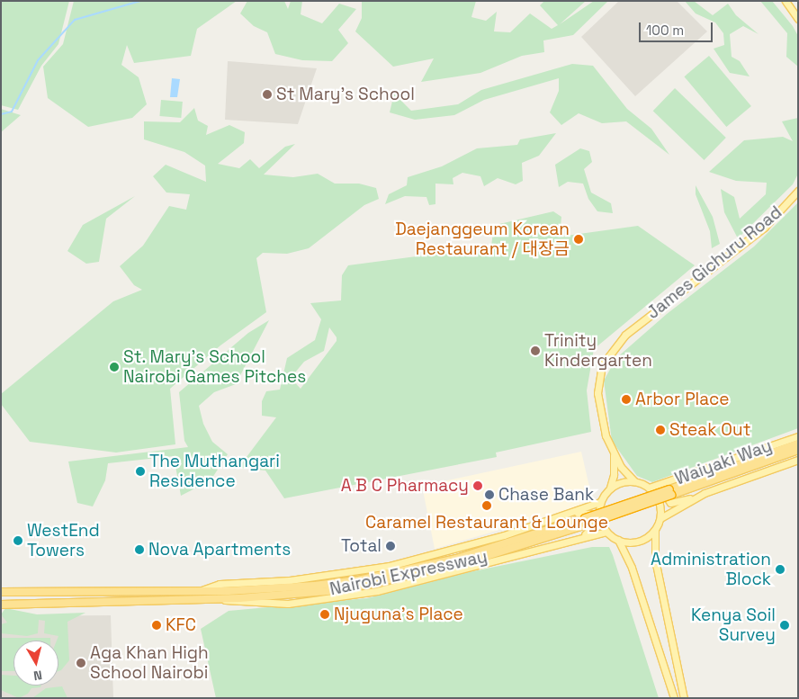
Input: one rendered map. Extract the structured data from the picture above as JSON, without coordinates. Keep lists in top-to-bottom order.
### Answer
{
  "streets": {
    "highway": ["Nairobi Expressway"],
    "main road": ["James Gichuru Road", "Waiyaki Way"]
  },
  "crossings": [
    ["Waiyaki Way", "Nairobi Expressway"]
  ],
  "places": [
    "St Mary's School",
    "Daejanggeum Korean Restaurant / 대장금",
    "Trinity Kindergarten",
    "St. Mary's School Nairobi Games Pitches",
    "Arbor Place",
    "Steak Out",
    "The Muthangari Residence",
    "A B C Pharmacy",
    "Chase Bank",
    "Caramel Restaurant & Lounge",
    "WestEnd Towers",
    "Total",
    "Nova Apartments",
    "Administration Block",
    "Njuguna's Place",
    "KFC",
    "Kenya Soil Survey",
    "Aga Khan High School Nairobi"
  ],
  "scale_bar": "100 m",
  "north": "bottom"
}
